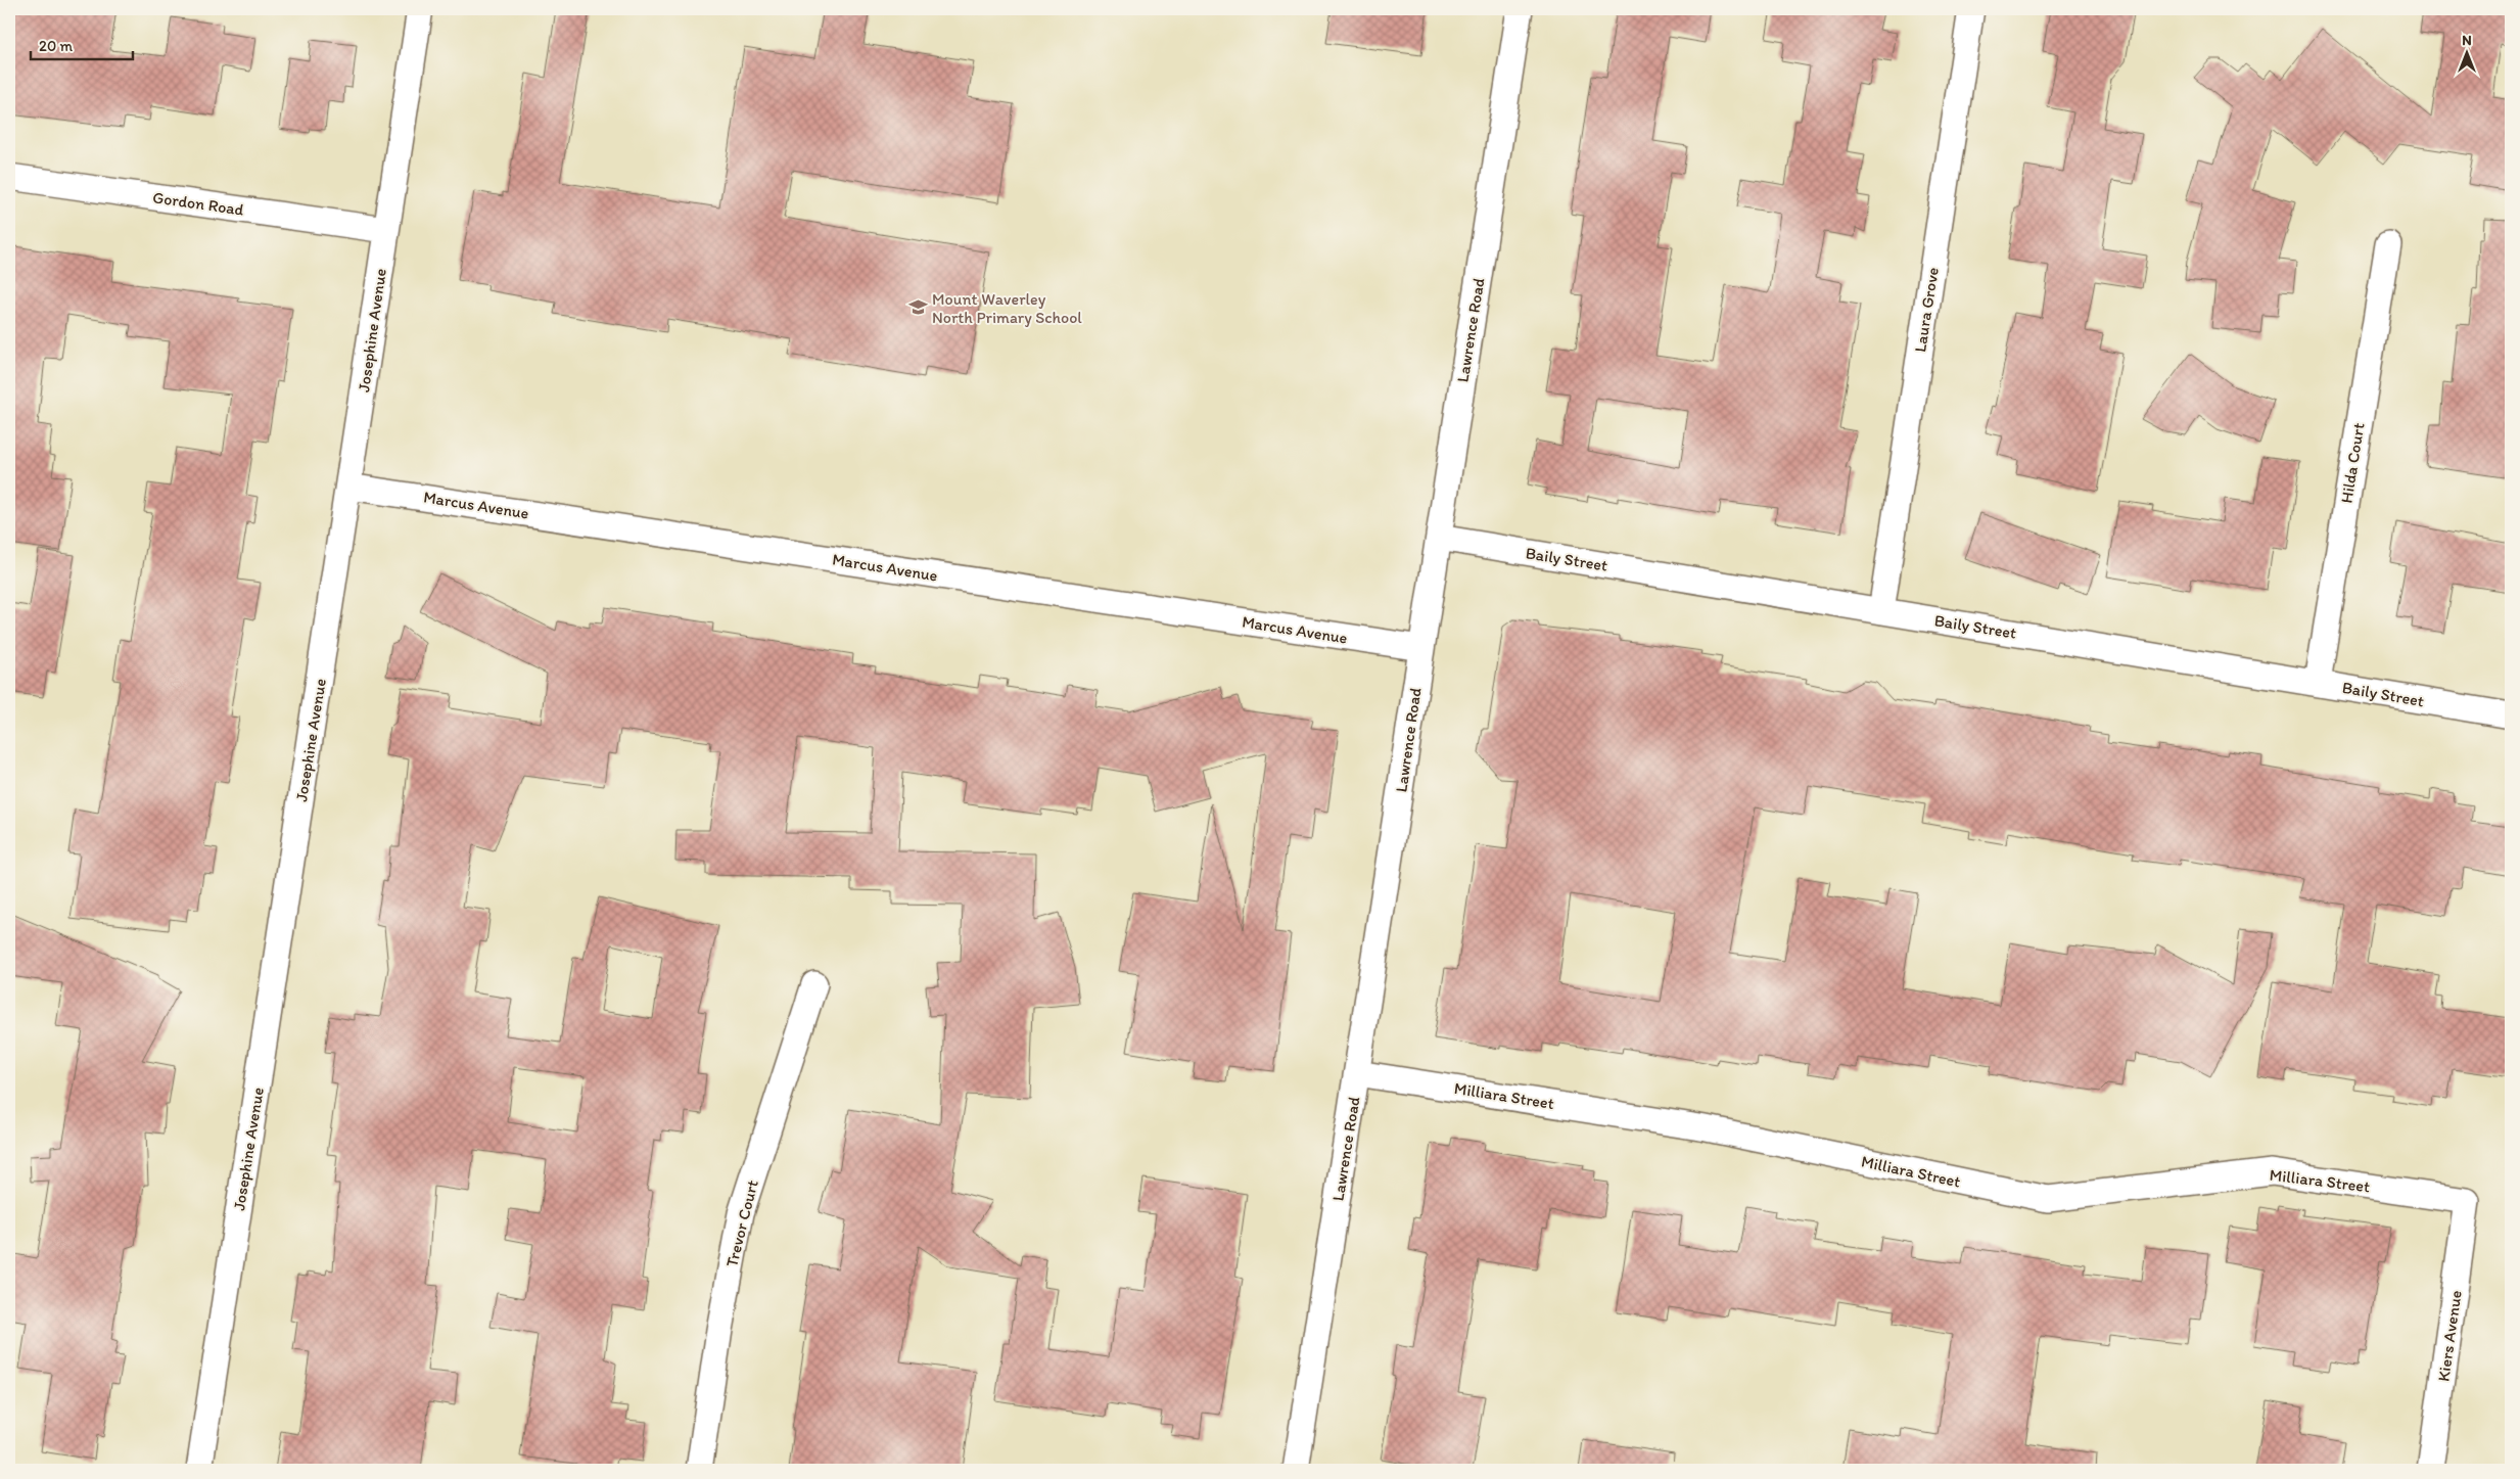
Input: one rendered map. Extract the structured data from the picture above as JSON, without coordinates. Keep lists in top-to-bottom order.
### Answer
{
  "streets": {
    "street": [
      "Gordon Road",
      "Laura Grove",
      "Josephine Avenue",
      "Lawrence Road",
      "Hilda Court",
      "Marcus Avenue",
      "Baily Street",
      "Milliara Street",
      "Trevor Court",
      "Kiers Avenue"
    ]
  },
  "crossings": [
    ["Gordon Road", "Josephine Avenue"],
    ["Laura Grove", "Baily Street"],
    ["Josephine Avenue", "Marcus Avenue"],
    ["Lawrence Road", "Marcus Avenue"],
    ["Lawrence Road", "Baily Street"],
    ["Lawrence Road", "Milliara Street"],
    ["Hilda Court", "Baily Street"],
    ["Milliara Street", "Kiers Avenue"]
  ],
  "places": {
    "school or university": ["Mount Waverley North Primary School"]
  },
  "scale_bar": "20 m",
  "north": "top"
}
